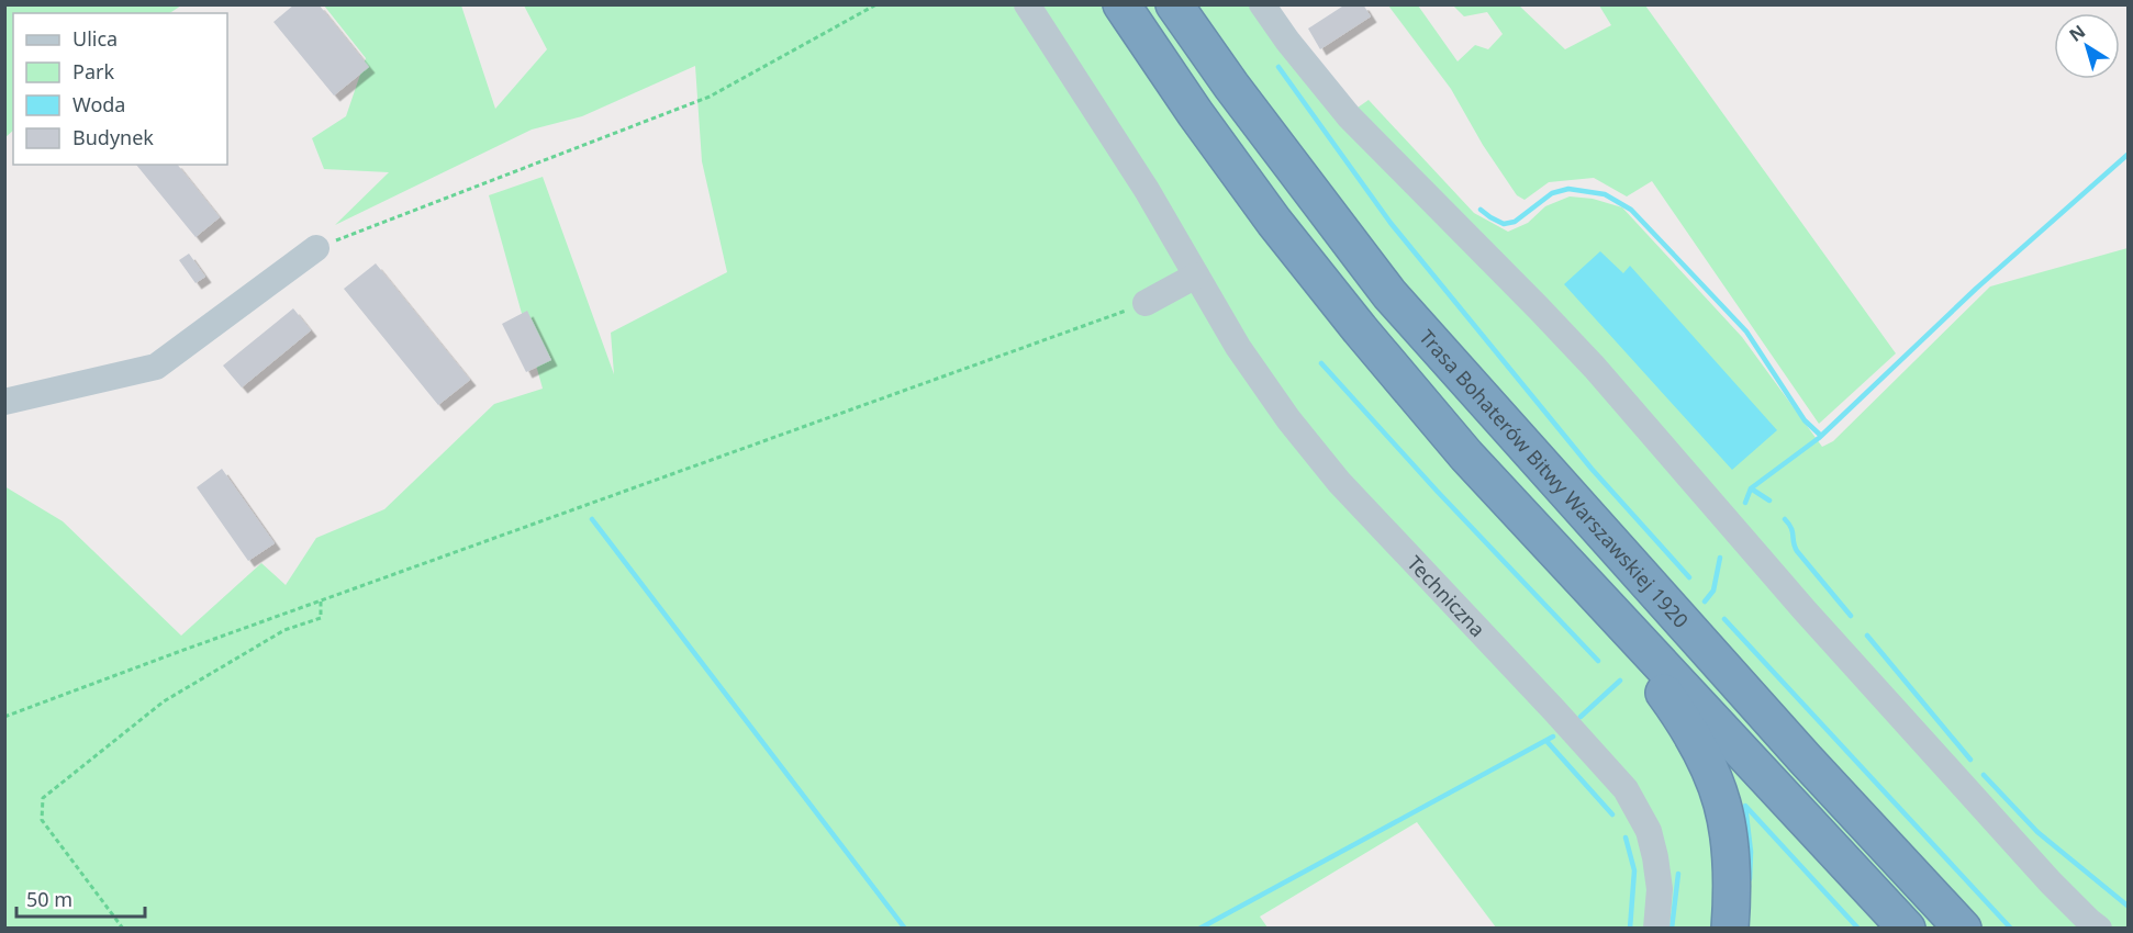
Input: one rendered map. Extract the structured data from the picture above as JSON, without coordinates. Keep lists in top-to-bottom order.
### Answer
{
  "streets": {
    "highway": ["Trasa Bohaterów Bitwy Warszawskiej 1920"],
    "street": ["Techniczna"]
  },
  "legend": [
    "Ulica",
    "Park",
    "Woda",
    "Budynek"
  ],
  "scale_bar": "50 m",
  "north": "top left"
}
